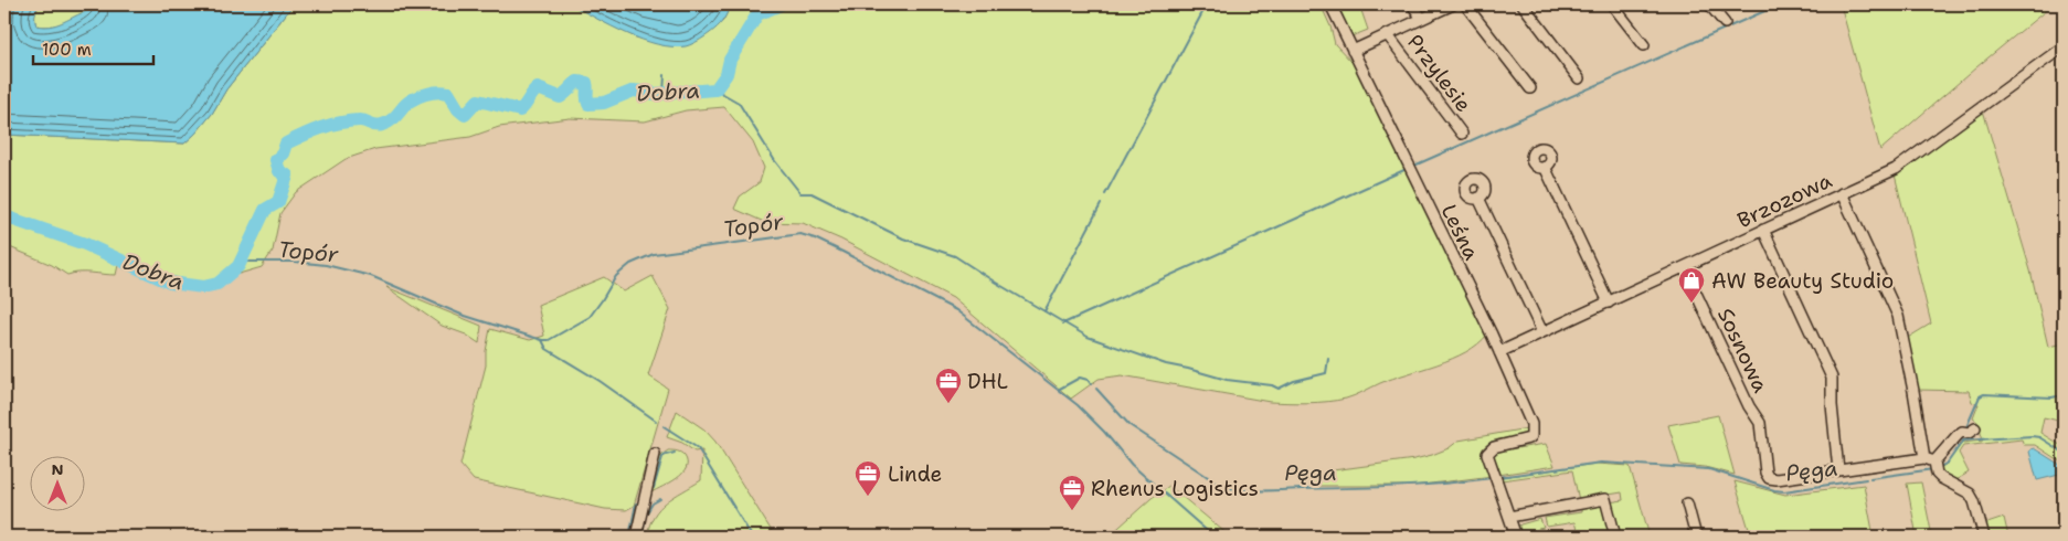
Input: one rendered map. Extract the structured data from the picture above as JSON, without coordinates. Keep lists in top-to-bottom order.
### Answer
{
  "streets": {
    "street": [
      "Przylesie",
      "Brzozowa",
      "Leśna",
      "Sosnowa"
    ]
  },
  "crossings": [
    ["Przylesie", "Leśna"],
    ["Brzozowa", "Leśna"],
    ["Brzozowa", "Sosnowa"]
  ],
  "water": ["Dobra", "Topór", "Pęga"],
  "places": {
    "shop": ["AW Beauty Studio"],
    "office": ["DHL", "Linde", "Rhenus Logistics"]
  },
  "scale_bar": "100 m",
  "north": "top"
}
